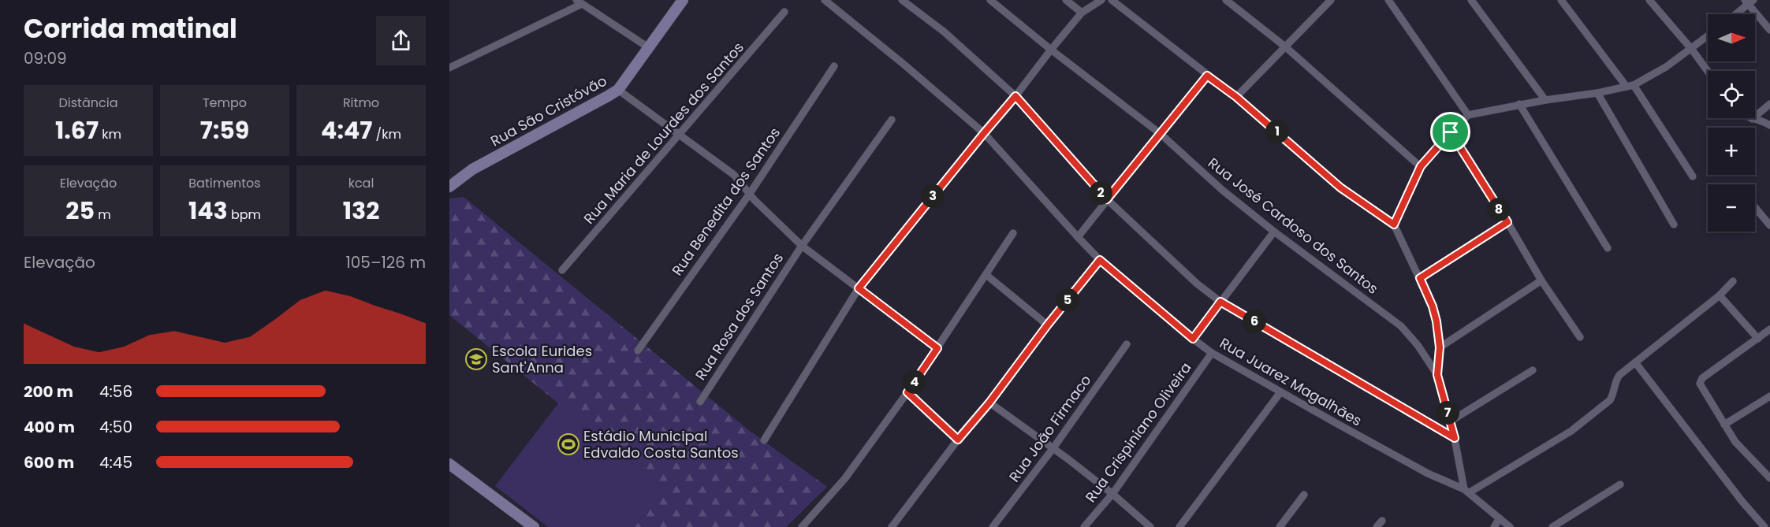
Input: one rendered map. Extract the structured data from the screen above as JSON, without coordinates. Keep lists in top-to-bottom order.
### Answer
{
  "streets": {
    "main road": ["Rua São Cristóvão"],
    "street": [
      "Rua Maria de Lourdes dos Santos",
      "Rua Benedita dos Santos",
      "Rua José Cardoso dos Santos",
      "Rua Rosa dos Santos",
      "Rua Juarez Magalhães",
      "Rua João Firmaco",
      "Rua Crispiniano Oliveira"
    ]
  },
  "crossings": [
    ["Rua Juarez Magalhães", "Rua Crispiniano Oliveira"]
  ],
  "places": {
    "school or university": ["Escola Eurides Sant'Anna"],
    "sports": ["Estádio Municipal Edvaldo Costa Santos"]
  },
  "north": "right",
  "page": {
    "heading": ["Corrida matinal", "09:09"],
    "map_buttons": ["+", "−"],
    "stats": [
      ["Distância", "1.67 km"],
      ["Tempo", "7:59"],
      ["Ritmo", "4:47 /km"],
      ["Elevação", "25 m"],
      ["Batimentos", "143 bpm"],
      ["kcal", "132"]
    ],
    "pins": [
      "1",
      "2",
      "3",
      "8",
      "5",
      "6",
      "4",
      "7"
    ],
    "chart": ["Elevação", "105–126 m"],
    "list": [
      {
        "name": "200 m",
        "note": "4:56"
      },
      {
        "name": "400 m",
        "note": "4:50"
      },
      {
        "name": "600 m",
        "note": "4:45"
      }
    ]
  }
}
